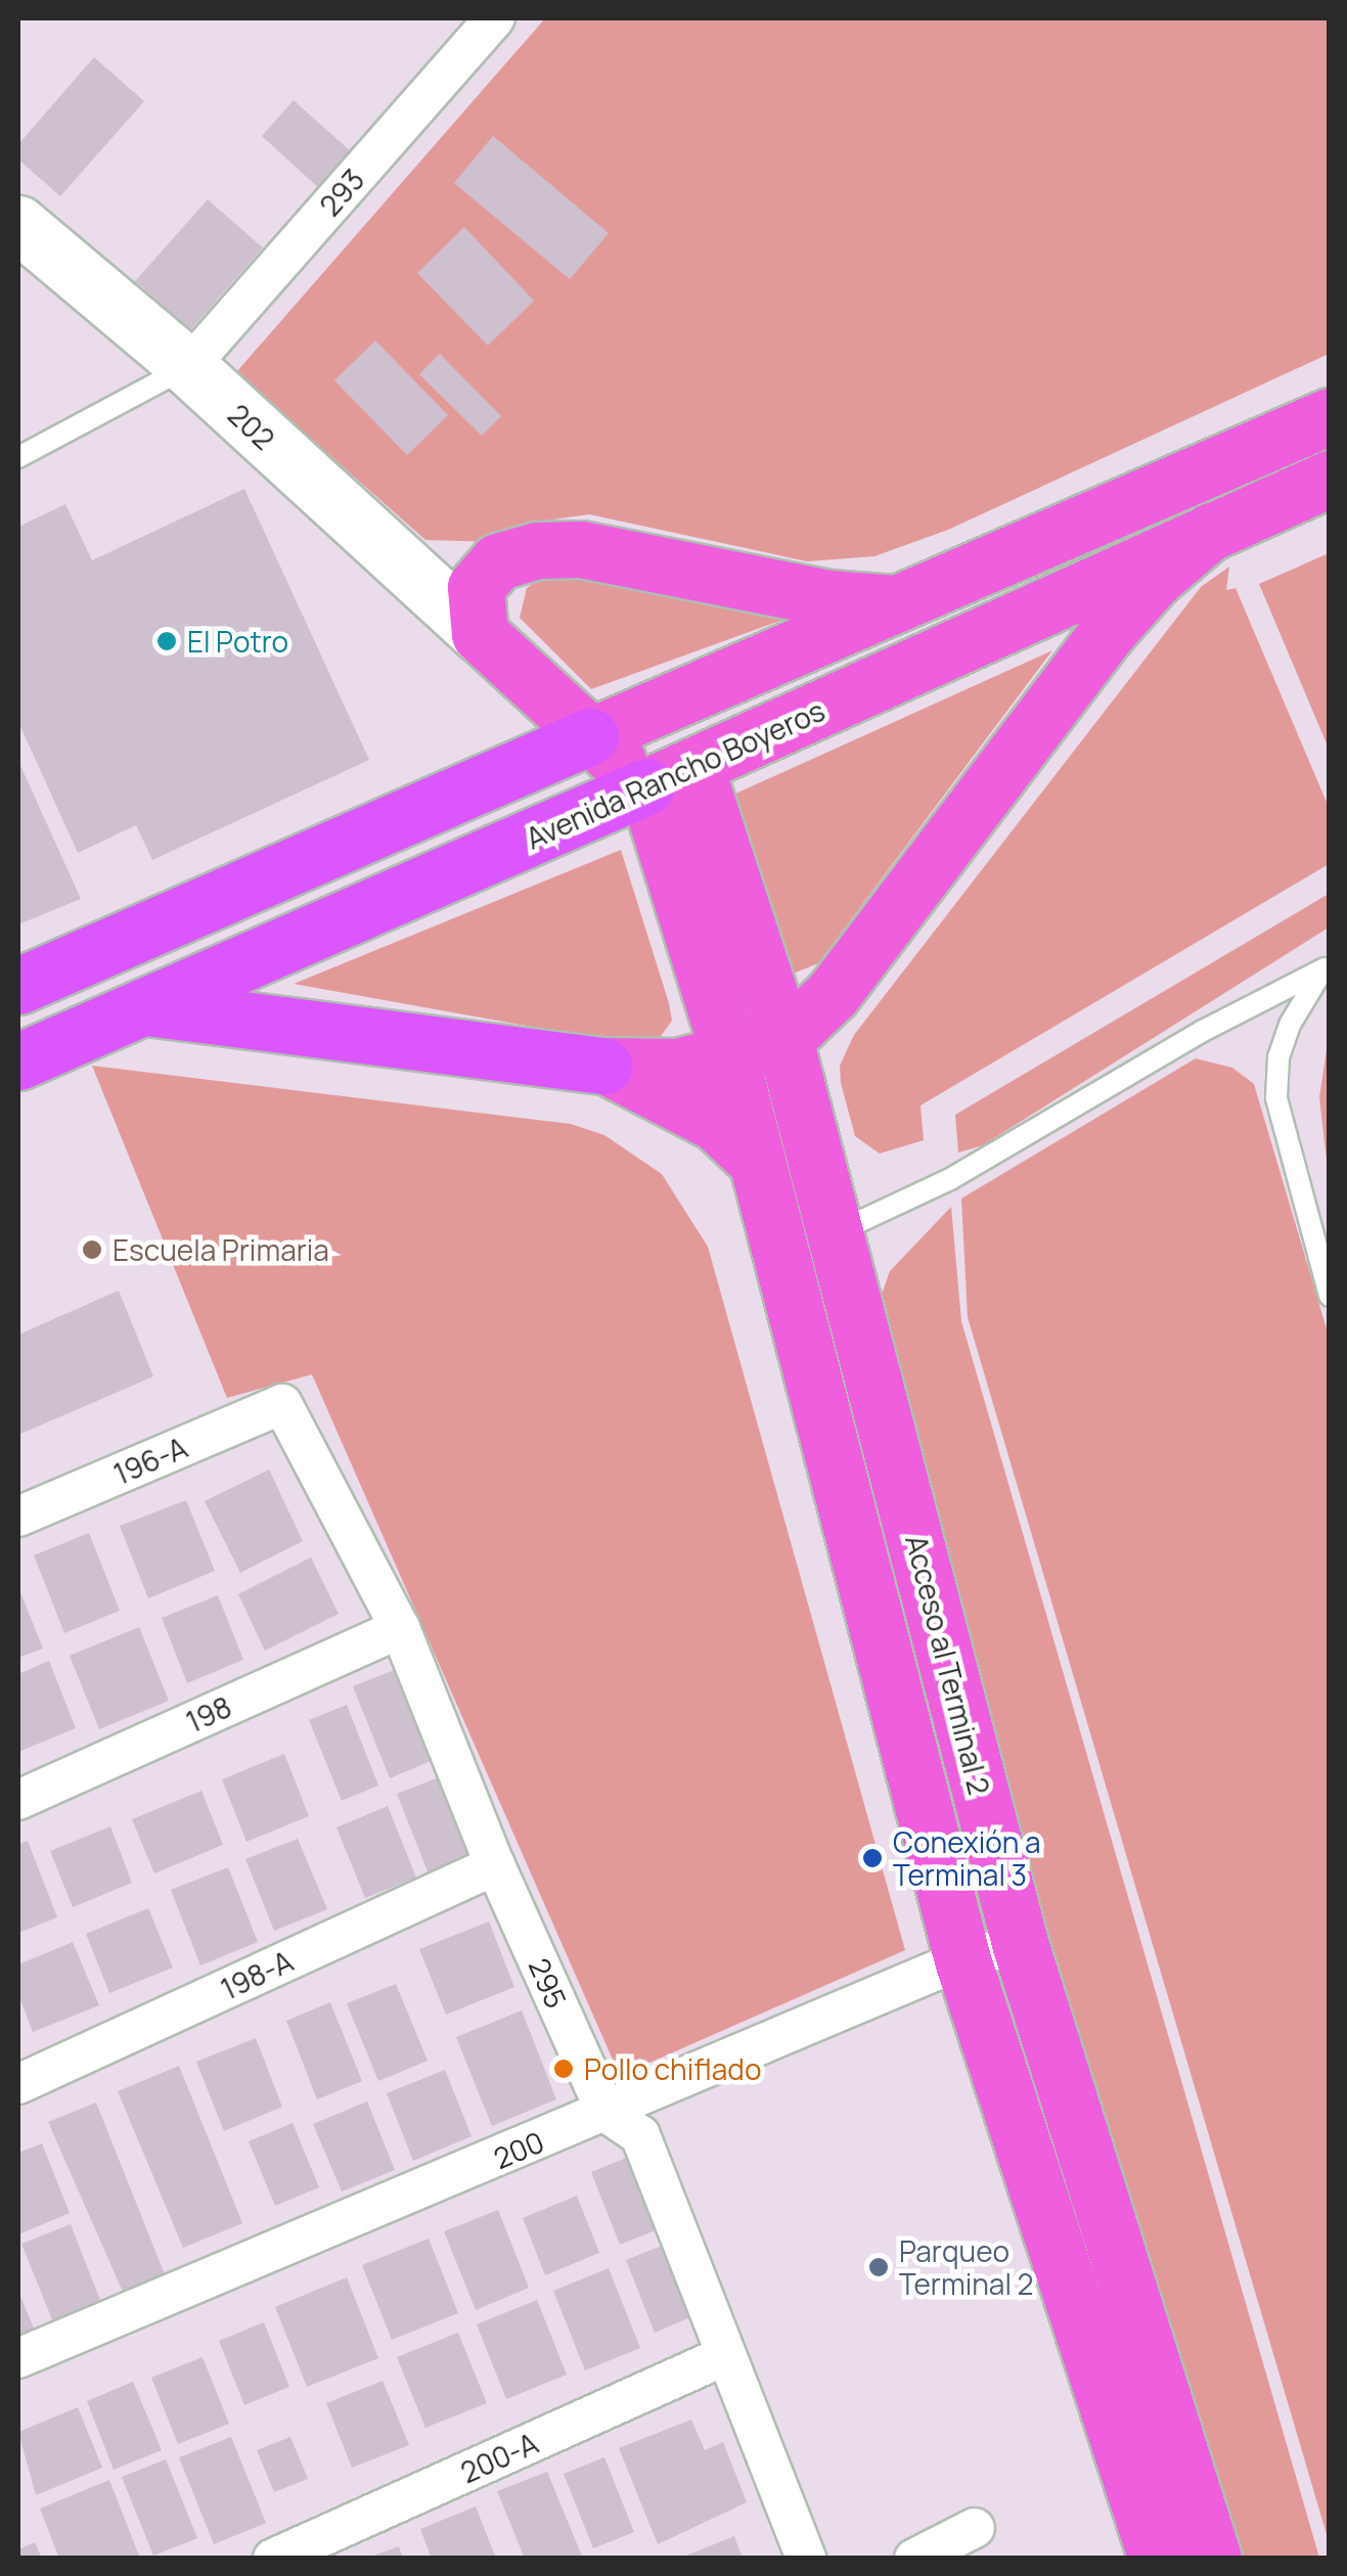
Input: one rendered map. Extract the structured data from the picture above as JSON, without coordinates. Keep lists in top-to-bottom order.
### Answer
{
  "streets": {
    "highway": ["Avenida Rancho Boyeros"],
    "main road": ["Acceso al Terminal 2"],
    "street": [
      "293",
      "202",
      "196-A",
      "198",
      "198-A",
      "295",
      "200",
      "200-A"
    ]
  },
  "crossings": [
    ["293", "202"],
    ["Avenida Rancho Boyeros", "Acceso al Terminal 2"],
    ["196-A", "295"],
    ["Acceso al Terminal 2", "200"],
    ["198", "295"],
    ["198-A", "295"],
    ["295", "200"],
    ["295", "200-A"]
  ],
  "places": [
    "El Potro",
    "Escuela Primaria",
    "Conexión a Terminal 3",
    "Pollo chiflado",
    "Parqueo Terminal 2"
  ]
}
